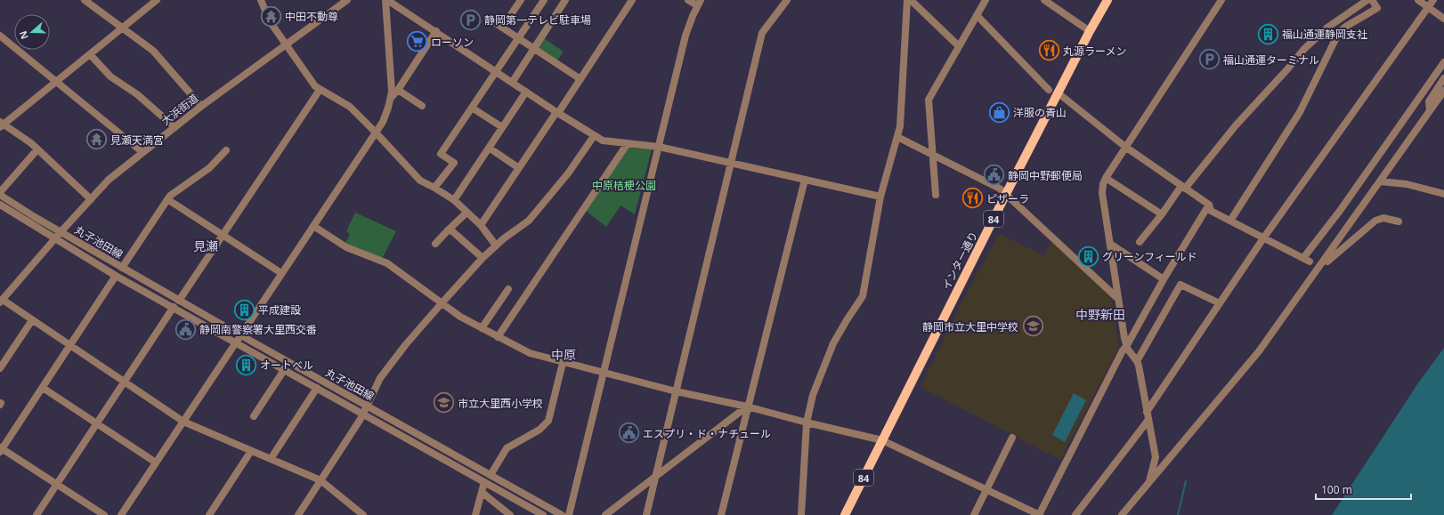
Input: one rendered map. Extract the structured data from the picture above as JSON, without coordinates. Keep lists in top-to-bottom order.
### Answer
{
  "streets": {
    "main road": ["84", "インター通り"],
    "street": ["大浜街道", "丸子池田線"]
  },
  "crossings": [
    ["大浜街道", "丸子池田線"]
  ],
  "districts": ["見瀬", "中野新田", "中原"],
  "parks": ["中原桔梗公園"],
  "places": {
    "temple": ["中田不動尊", "見瀬天満宮"],
    "parking": ["静岡第一テレビ駐車場", "福山通運ターミナル"],
    "building": [
      "福山通運静岡支社",
      "グリーンフィールド",
      "平成建設",
      "オートベル"
    ],
    "supermarket": ["ローソン"],
    "restaurant": ["丸源ラーメン", "ピザーラ"],
    "shop": ["洋服の青山"],
    "public building": ["静岡中野郵便局", "静岡南警察署大里西交番", "エスプリ・ド・ナチュール"],
    "school or university": ["静岡市立大里中学校", "市立大里西小学校"]
  },
  "scale_bar": "100 m",
  "north": "left"
}
